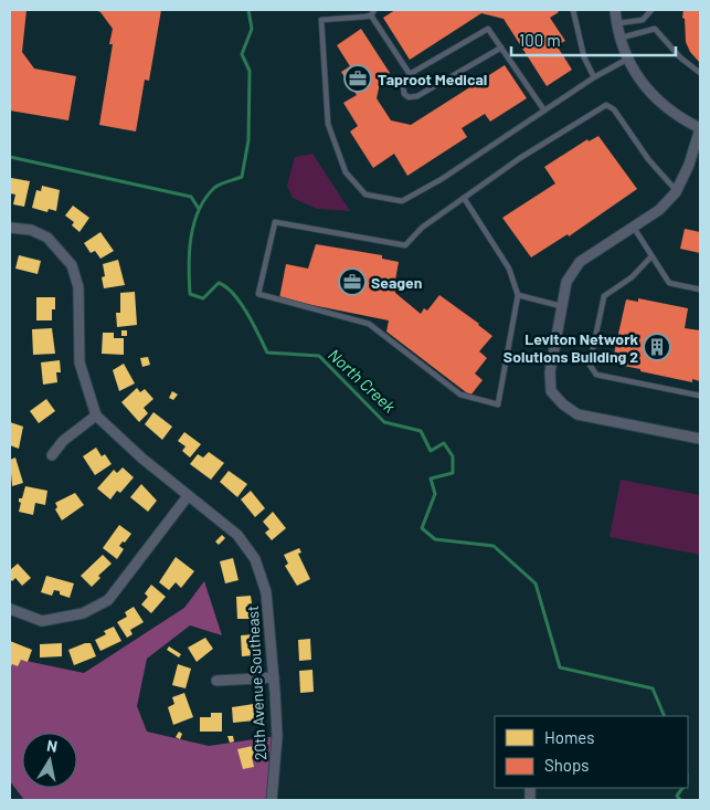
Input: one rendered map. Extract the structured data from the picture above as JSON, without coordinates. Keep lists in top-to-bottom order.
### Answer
{
  "streets": {
    "street": ["20th Avenue Southeast"]
  },
  "water": ["North Creek"],
  "places": {
    "office": ["Taproot Medical", "Seagen"],
    "building": ["Leviton Network Solutions Building 2"]
  },
  "legend": ["Homes", "Shops"],
  "scale_bar": "100 m",
  "north": "top"
}
